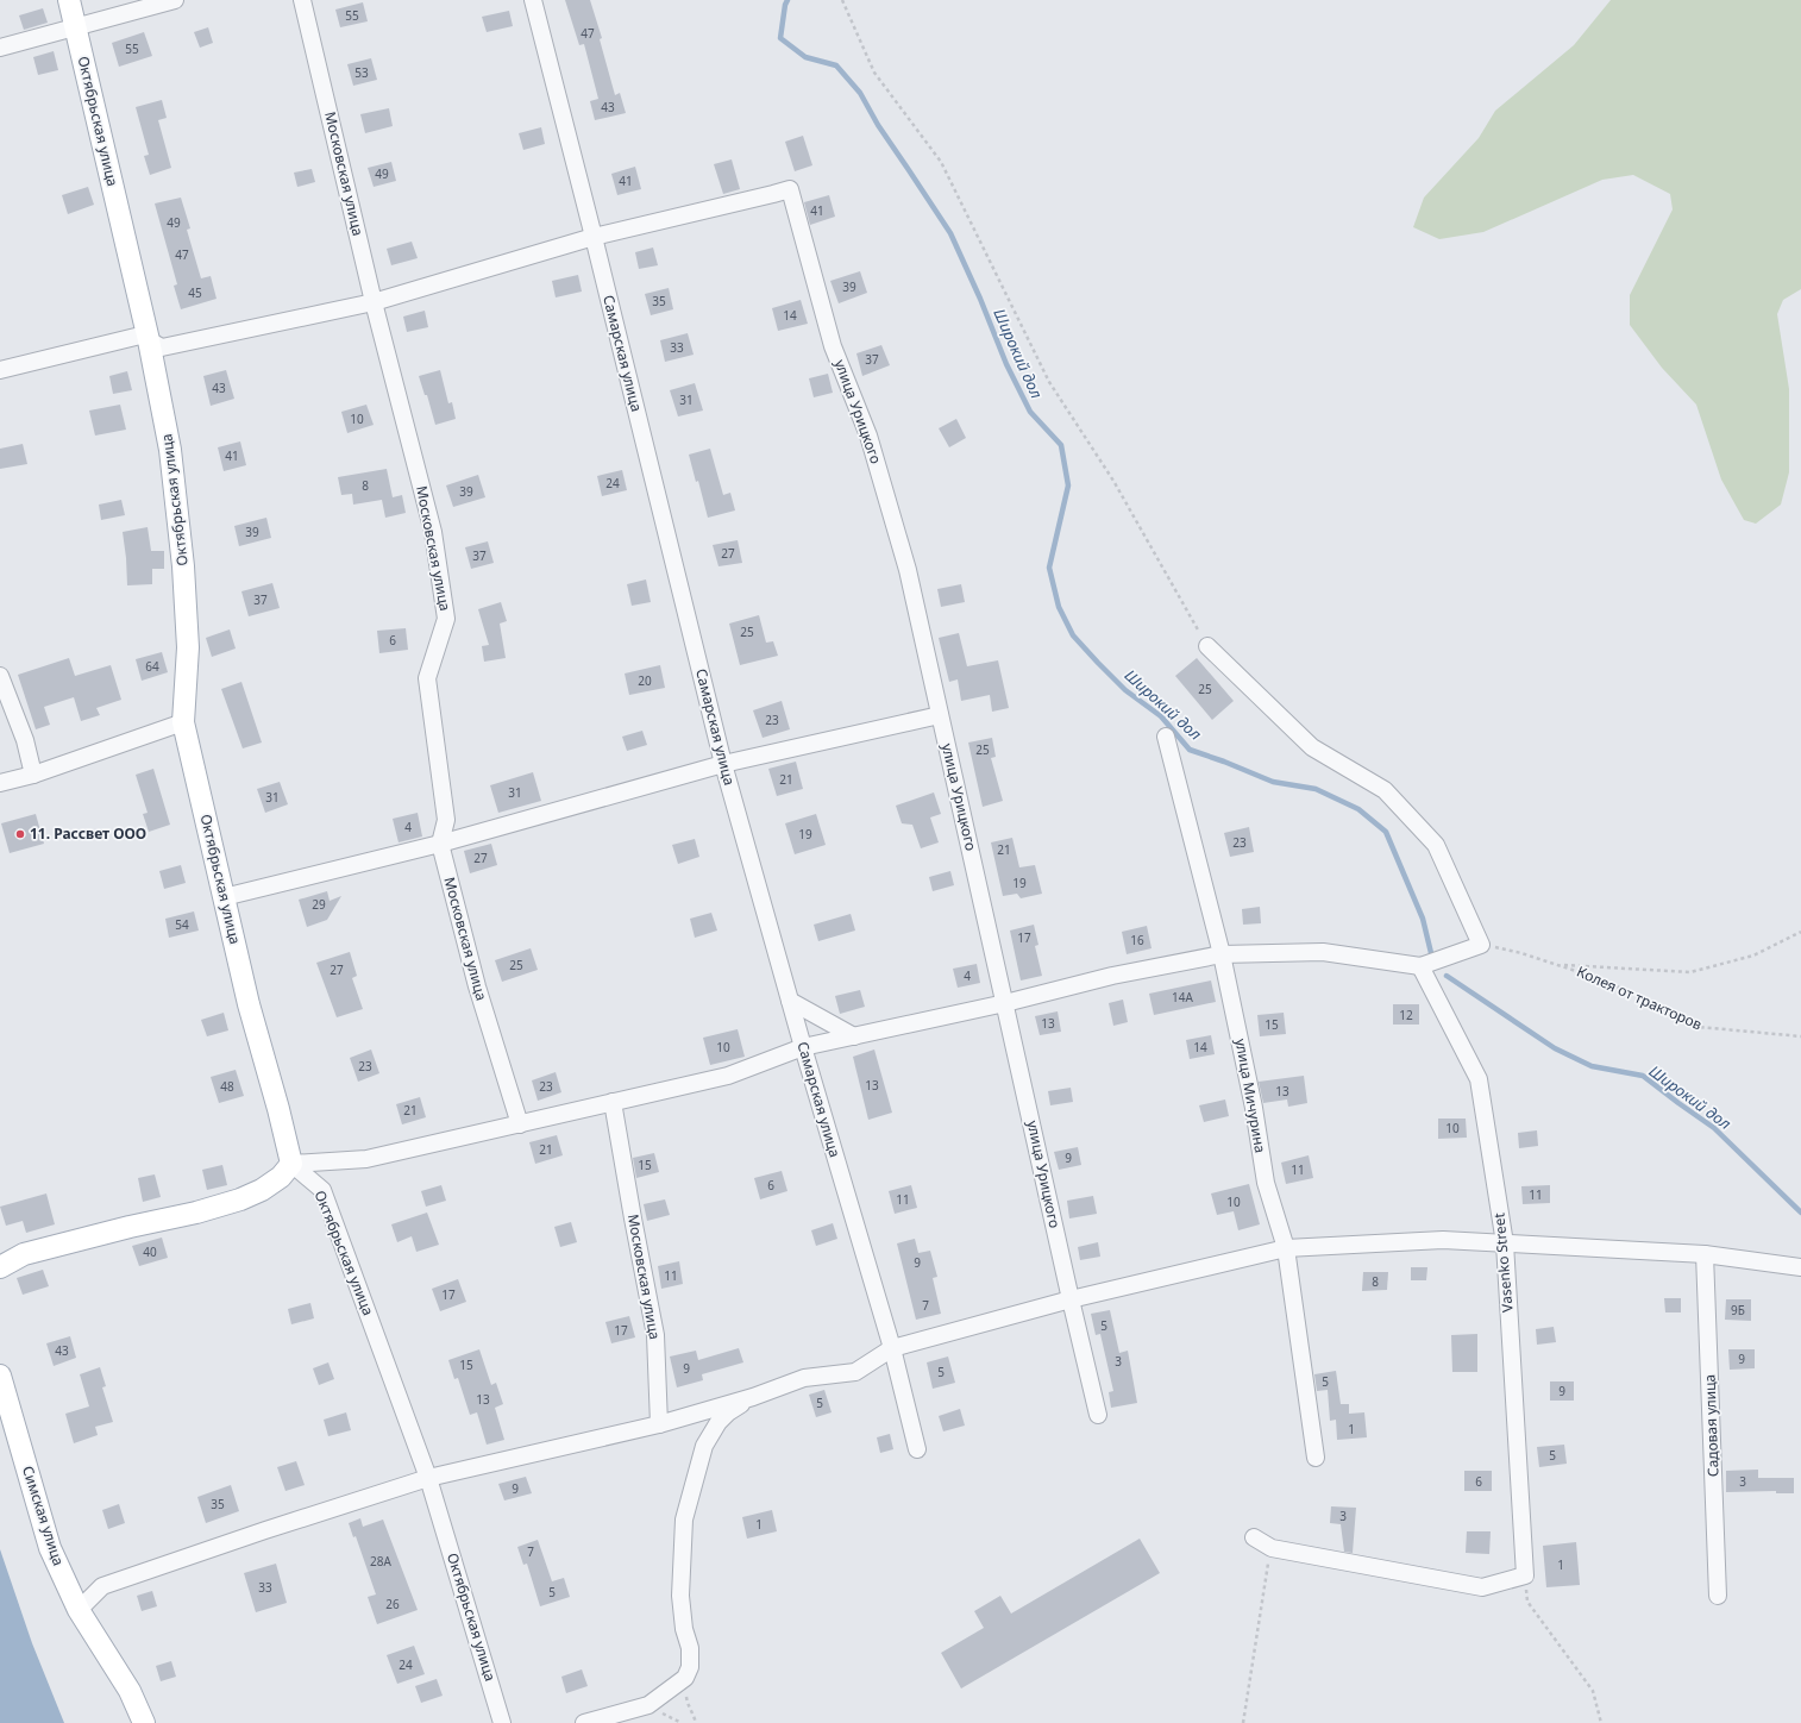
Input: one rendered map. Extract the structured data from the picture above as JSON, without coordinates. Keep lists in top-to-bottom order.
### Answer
{
  "streets": {
    "main road": ["Октябрьская улица", "Симская улица"],
    "street": [
      "Московская улица",
      "Самарская улица",
      "улица Урицкого",
      "улица Мичурина",
      "Vasenko Street",
      "Садовая улица"
    ],
    "path": ["Колея от тракторов"]
  },
  "crossings": [
    ["Самарская улица", "улица Урицкого"]
  ],
  "water": ["Широкий дол"],
  "places": ["11. Рассвет ООО"],
  "house_numbers": [
    "55",
    "47",
    "55",
    "53",
    "43",
    "49",
    "41",
    "41",
    "49",
    "47",
    "39",
    "45",
    "35",
    "14",
    "33",
    "37",
    "43",
    "31",
    "10",
    "41",
    "24",
    "8",
    "39",
    "39",
    "27",
    "37",
    "37",
    "25",
    "6",
    "64",
    "20",
    "25",
    "23",
    "25",
    "21",
    "31",
    "31",
    "4",
    "19",
    "23",
    "21",
    "27",
    "19",
    "29",
    "54",
    "17",
    "16",
    "25",
    "27",
    "4",
    "14А",
    "12",
    "13",
    "15",
    "10",
    "14",
    "23",
    "13",
    "48",
    "23",
    "13",
    "21",
    "10",
    "21",
    "9",
    "15",
    "11",
    "6",
    "11",
    "11",
    "10",
    "40",
    "9",
    "11",
    "8",
    "17",
    "7",
    "9Б",
    "5",
    "17",
    "43",
    "9",
    "3",
    "15",
    "9",
    "5",
    "5",
    "9",
    "13",
    "5",
    "1",
    "5",
    "6",
    "3",
    "9",
    "35",
    "3",
    "1",
    "7",
    "28А",
    "1",
    "33",
    "5",
    "26",
    "24"
  ]
}
